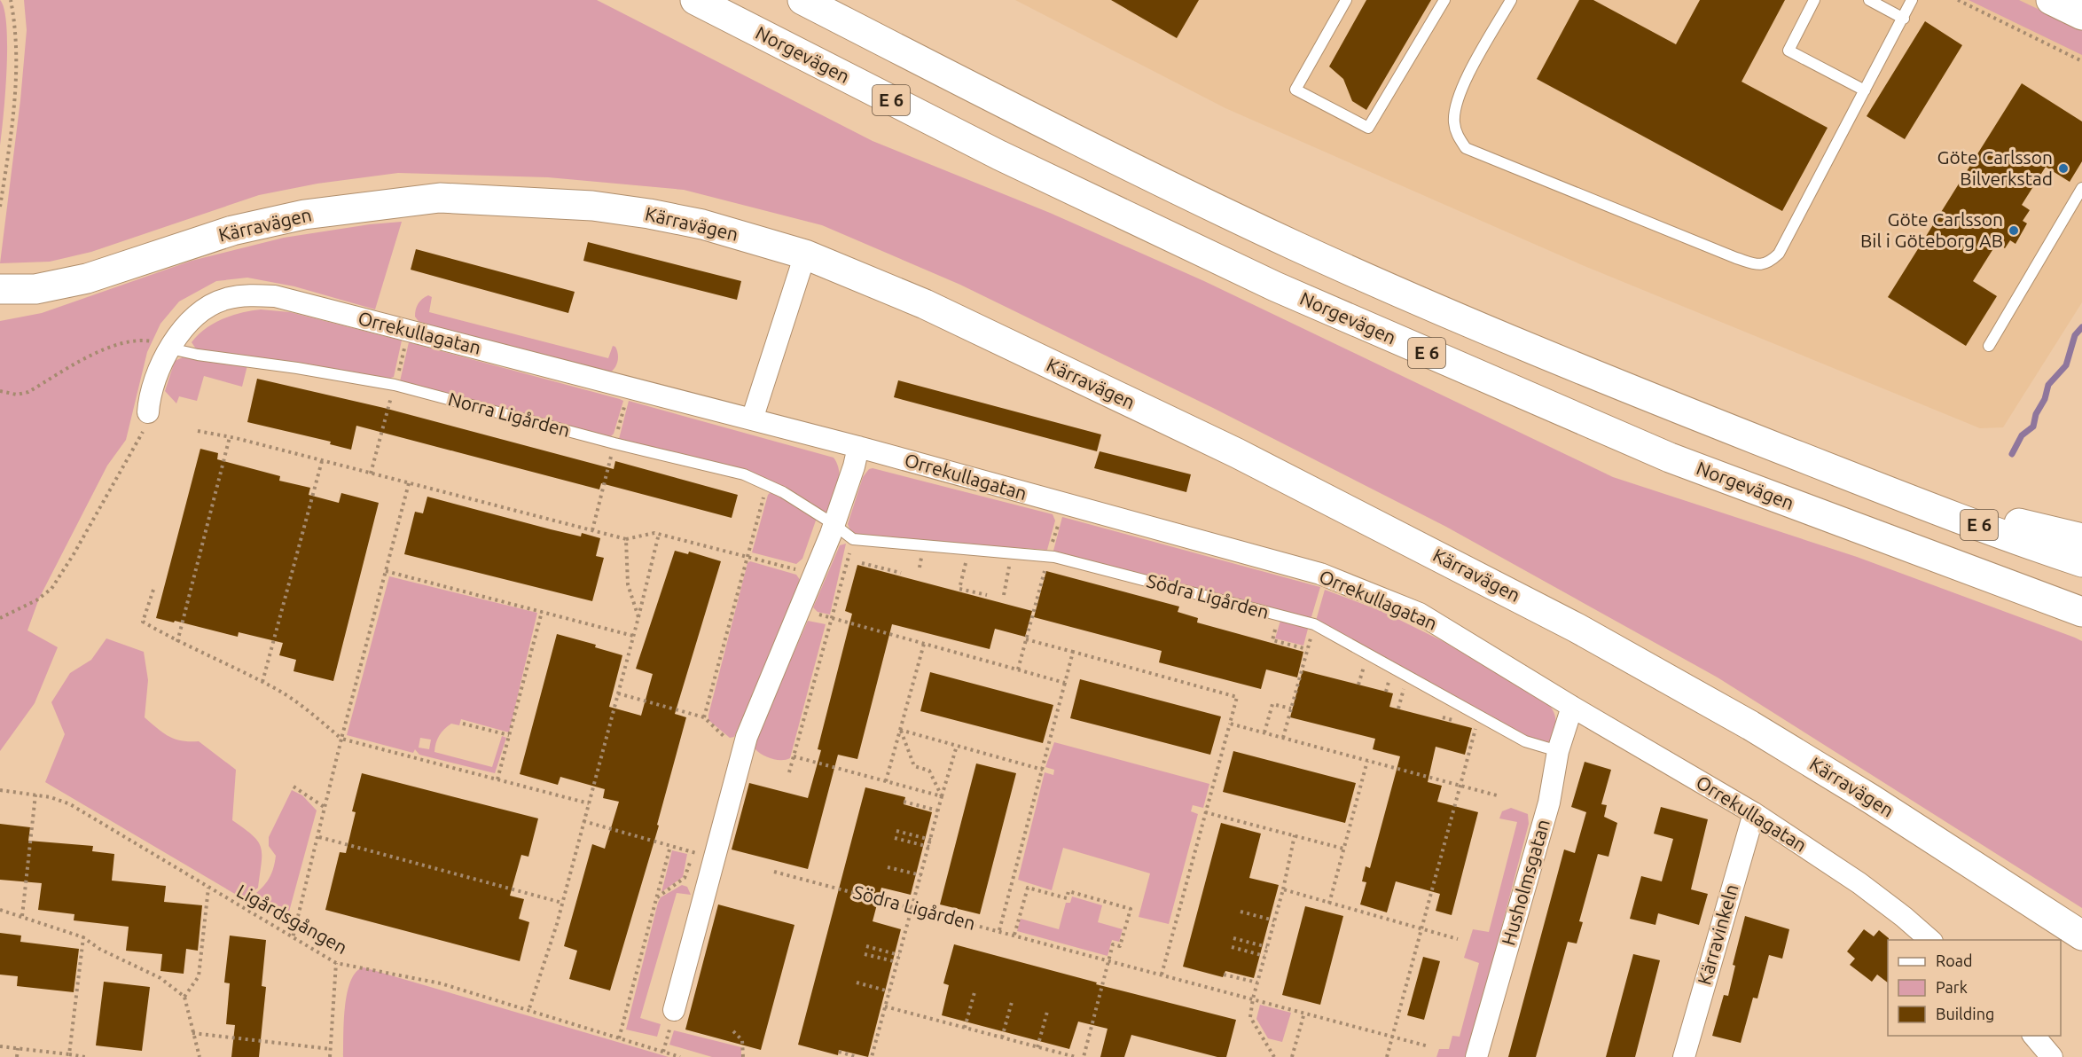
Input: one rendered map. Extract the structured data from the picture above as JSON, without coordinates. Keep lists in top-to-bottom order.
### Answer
{
  "streets": {
    "main road": ["Norgevägen", "E 6", "Kärravägen"],
    "street": ["Orrekullagatan", "Husholmsgatan", "Kärravinkeln"],
    "lane": ["Norra Ligården", "Södra Ligården"],
    "path": ["Ligårdsgången"]
  },
  "crossings": [
    ["Orrekullagatan", "Norra Ligården"],
    ["Orrekullagatan", "Husholmsgatan"],
    ["Orrekullagatan", "Kärravinkeln"],
    ["Södra Ligården", "Husholmsgatan"]
  ],
  "places": ["Göte Carlsson Bilverkstad", "Göte Carlsson Bil i Göteborg AB"],
  "legend": ["Road", "Park", "Building"]
}
